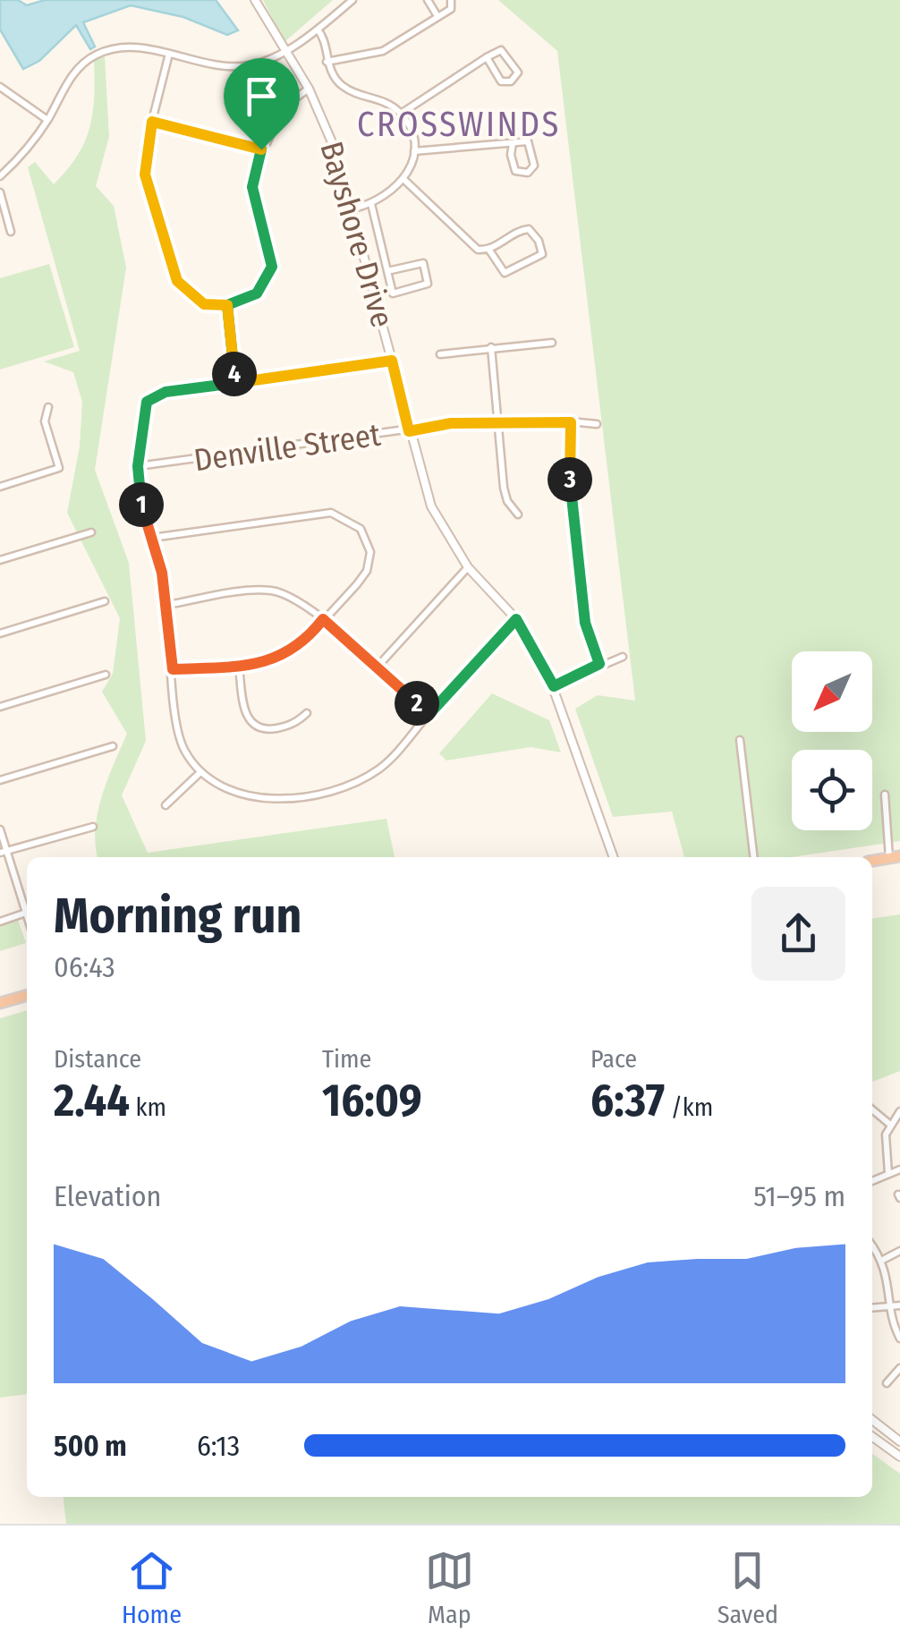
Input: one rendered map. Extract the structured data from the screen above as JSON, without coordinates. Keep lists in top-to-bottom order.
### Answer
{
  "streets": {
    "street": ["Bayshore Drive", "Denville Street"]
  },
  "crossings": [
    ["Bayshore Drive", "Denville Street"]
  ],
  "districts": ["CROSSWINDS"],
  "north": "bottom left",
  "page": {
    "pins": [
      "4",
      "3",
      "1",
      "2"
    ],
    "heading": ["Morning run", "06:43"],
    "stats": [
      ["Distance", "2.44 km"],
      ["Time", "16:09"],
      ["Pace", "6:37 /km"]
    ],
    "chart": ["Elevation", "51–95 m"],
    "list": [
      {
        "name": "500 m",
        "note": "6:13"
      }
    ],
    "tabs": ["Home", "Map", "Saved"]
  }
}
